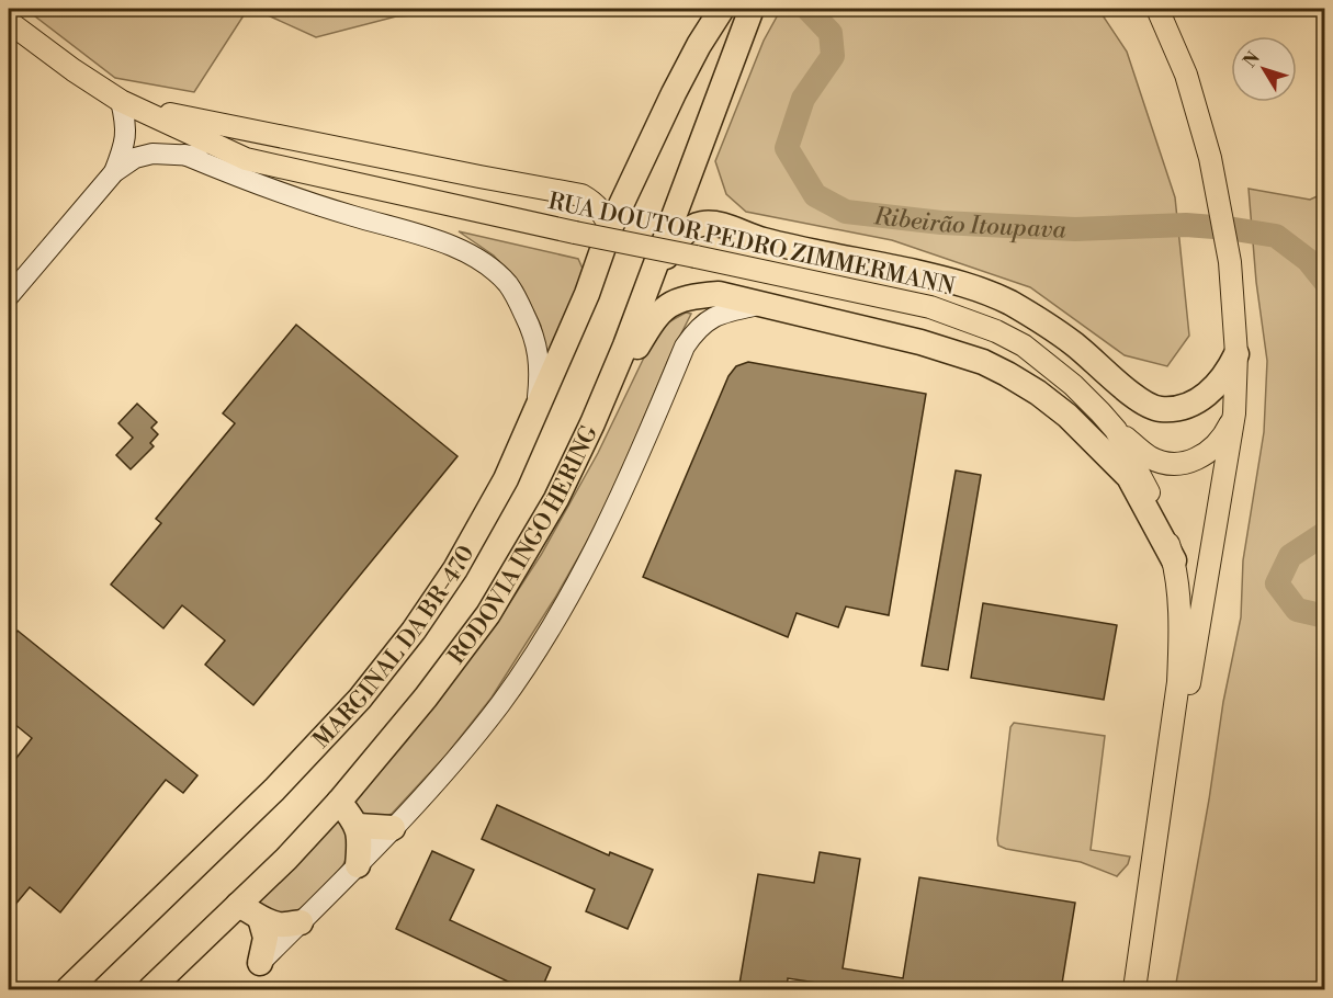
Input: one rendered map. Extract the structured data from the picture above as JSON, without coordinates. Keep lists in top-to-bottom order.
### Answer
{
  "streets": {
    "highway": ["RODOVIA INGO HERING", "MARGINAL DA BR-470"],
    "main road": ["RUA DOUTOR PEDRO ZIMMERMANN"]
  },
  "water": ["Ribeirão Itoupava"],
  "north": "top left"
}
